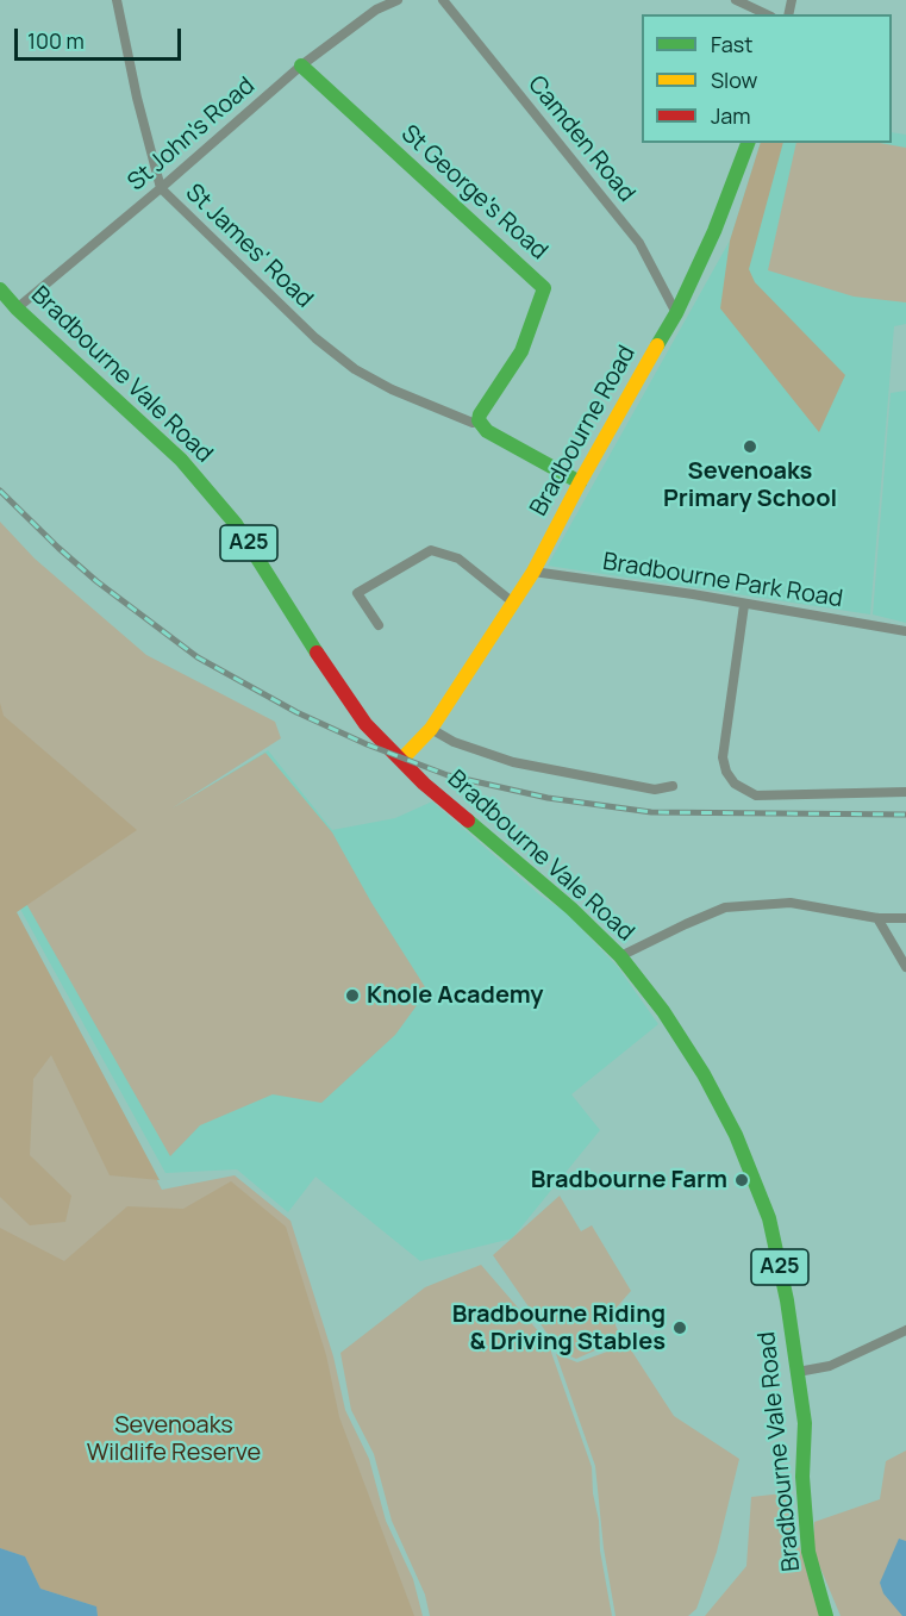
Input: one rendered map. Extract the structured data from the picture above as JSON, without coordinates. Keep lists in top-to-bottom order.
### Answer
{
  "streets": {
    "main road": [
      "St George's Road",
      "Bradbourne Vale Road",
      "Bradbourne Road",
      "A25"
    ],
    "street": [
      "St John's Road",
      "Camden Road",
      "St James' Road",
      "Bradbourne Park Road"
    ]
  },
  "crossings": [
    ["St John's Road", "St George's Road"],
    ["St John's Road", "St James' Road"],
    ["St John's Road", "Bradbourne Vale Road"],
    ["Camden Road", "Bradbourne Road"],
    ["St George's Road", "St James' Road"],
    ["Bradbourne Vale Road", "Bradbourne Road"],
    ["Bradbourne Road", "Bradbourne Park Road"]
  ],
  "parks": ["Sevenoaks Wildlife Reserve"],
  "places": [
    "Sevenoaks Primary School",
    "Knole Academy",
    "Bradbourne Farm",
    "Bradbourne Riding & Driving Stables"
  ],
  "legend": ["Fast", "Slow", "Jam"],
  "scale_bar": "100 m"
}
